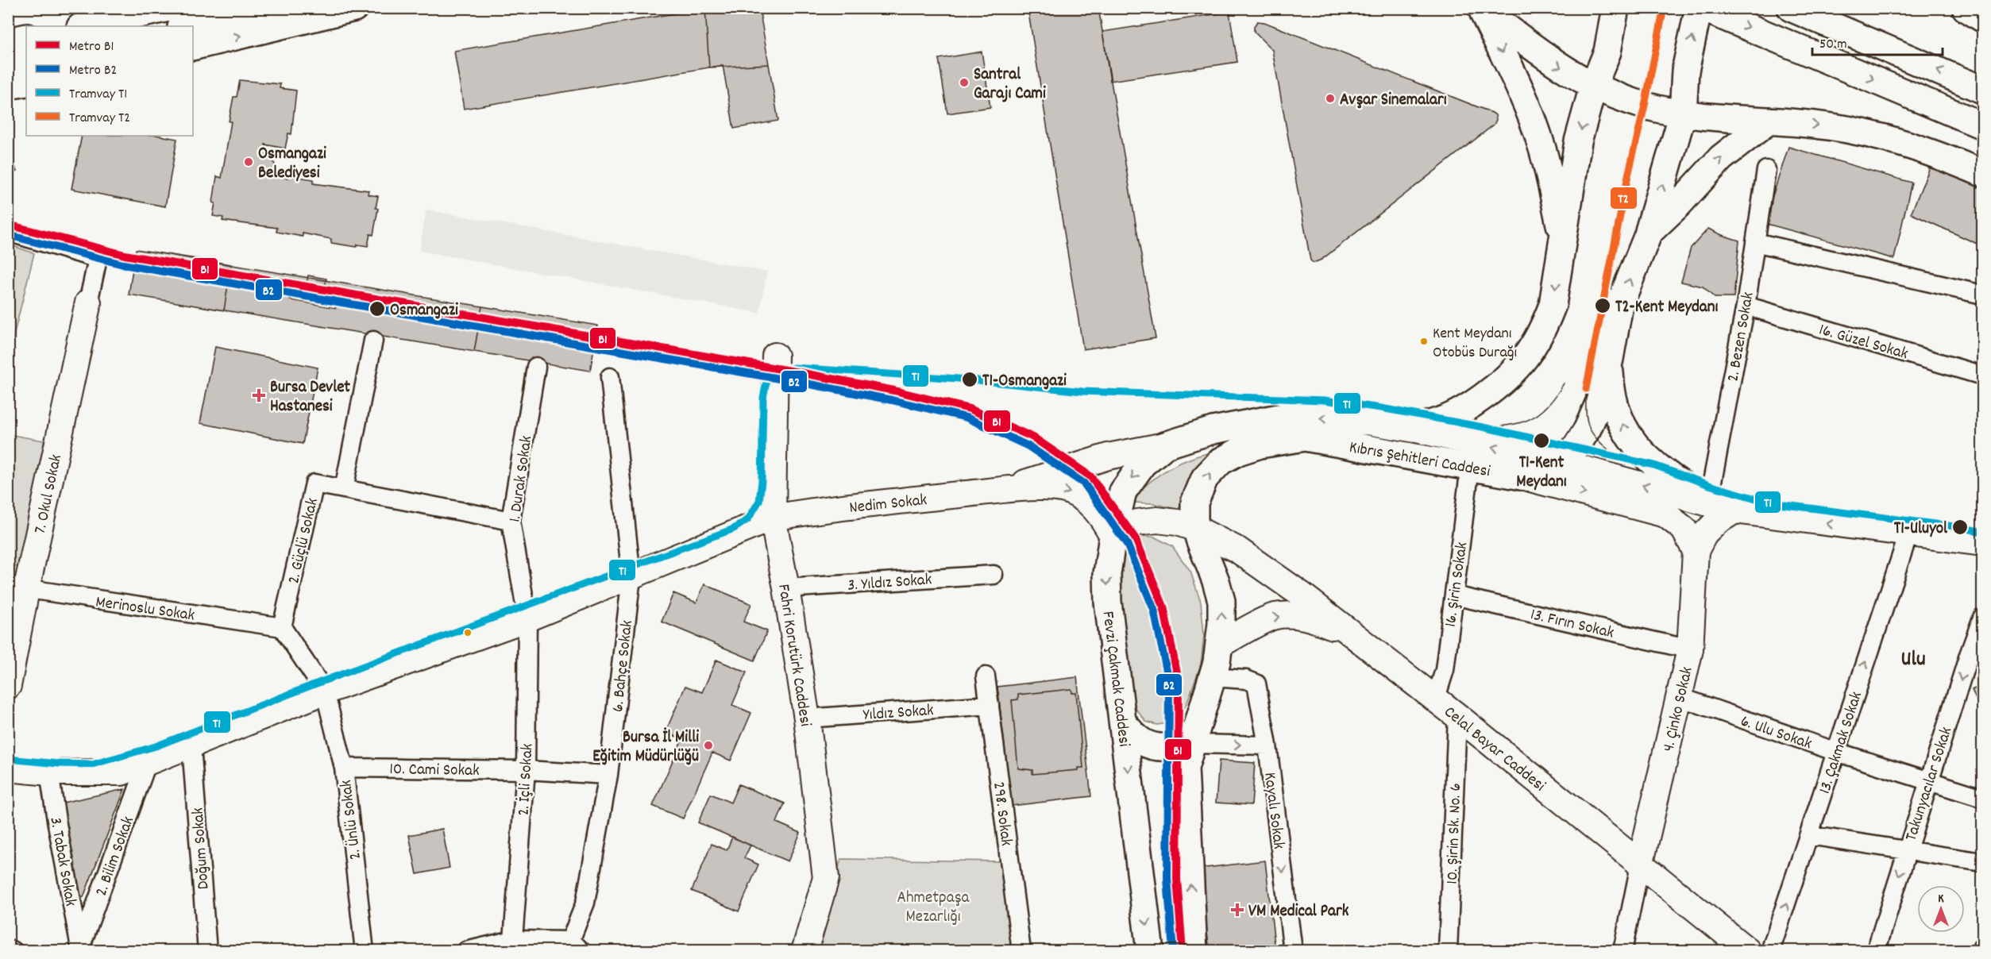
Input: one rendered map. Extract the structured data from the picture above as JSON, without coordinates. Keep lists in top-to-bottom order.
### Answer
{
  "streets": {
    "main road": [
      "Kıbrıs Şehitleri Caddesi",
      "7. Okul Sokak",
      "Nedim Sokak",
      "Fahri Korutürk Caddesi",
      "Fevzi Çakmak Caddesi",
      "4. Çinko Sokak",
      "Celal Bayar Caddesi"
    ],
    "street": [
      "2. Bezen Sokak",
      "16. Güzel Sokak",
      "1. Durak Sokak",
      "2. Güçlü Sokak",
      "3. Yıldız Sokak",
      "16. Şirin Sokak",
      "Merinoslu Sokak",
      "13. Fırın Sokak",
      "6. Bahçe Sokak",
      "Yıldız Sokak",
      "6. Ulu Sokak",
      "13. Çakmak Sokak",
      "10. Cami Sokak",
      "2. İçli Sokak",
      "Takunyacılar Sokak",
      "Kayalı Sokak",
      "298. Sokak",
      "2. Ünlü Sokak",
      "10. Şirin Sk. No. 6",
      "Doğum Sokak",
      "2. Bilim Sokak",
      "3. Tabak Sokak"
    ]
  },
  "crossings": [
    ["2. Bezen Sokak", "16. Güzel Sokak"],
    ["Kıbrıs Şehitleri Caddesi", "16. Şirin Sokak"],
    ["Kıbrıs Şehitleri Caddesi", "4. Çinko Sokak"],
    ["Kıbrıs Şehitleri Caddesi", "Celal Bayar Caddesi"],
    ["1. Durak Sokak", "Nedim Sokak"],
    ["1. Durak Sokak", "2. Güçlü Sokak"],
    ["1. Durak Sokak", "2. İçli Sokak"],
    ["7. Okul Sokak", "Merinoslu Sokak"],
    ["Nedim Sokak", "Fahri Korutürk Caddesi"],
    ["Nedim Sokak", "6. Bahçe Sokak"],
    ["Nedim Sokak", "2. İçli Sokak"],
    ["Nedim Sokak", "2. Ünlü Sokak"],
    ["Nedim Sokak", "Doğum Sokak"],
    ["Nedim Sokak", "2. Bilim Sokak"],
    ["Nedim Sokak", "3. Tabak Sokak"],
    ["2. Güçlü Sokak", "Merinoslu Sokak"],
    ["2. Güçlü Sokak", "2. Ünlü Sokak"],
    ["3. Yıldız Sokak", "Fahri Korutürk Caddesi"],
    ["16. Şirin Sokak", "13. Fırın Sokak"],
    ["16. Şirin Sokak", "Celal Bayar Caddesi"],
    ["Merinoslu Sokak", "2. Ünlü Sokak"],
    ["13. Fırın Sokak", "4. Çinko Sokak"],
    ["Fahri Korutürk Caddesi", "Yıldız Sokak"],
    ["6. Bahçe Sokak", "10. Cami Sokak"],
    ["Fevzi Çakmak Caddesi", "Celal Bayar Caddesi"],
    ["4. Çinko Sokak", "6. Ulu Sokak"],
    ["4. Çinko Sokak", "Celal Bayar Caddesi"],
    ["Yıldız Sokak", "298. Sokak"],
    ["6. Ulu Sokak", "13. Çakmak Sokak"],
    ["6. Ulu Sokak", "Takunyacılar Sokak"],
    ["Celal Bayar Caddesi", "10. Şirin Sk. No. 6"],
    ["10. Cami Sokak", "2. İçli Sokak"],
    ["10. Cami Sokak", "2. Ünlü Sokak"],
    ["2. Bilim Sokak", "3. Tabak Sokak"]
  ],
  "one_way": ["13. Çakmak Sokak", "Takunyacılar Sokak", "Kayalı Sokak"],
  "districts": ["Ulu"],
  "parks": ["Ahmetpaşa Mezarlığı"],
  "places": {
    "other": [
      "Santral Garajı Cami",
      "Avşar Sinemaları",
      "Osmangazi Belediyesi",
      "T2-Kent Meydanı",
      "Osmangazi",
      "Kent Meydanı Otobüs Durağı",
      "T1-Osmangazi",
      "T1-Kent Meydanı",
      "T1-Uluyol",
      "Bursa İl Milli Eğitim Müdürlüğü"
    ],
    "health": ["Bursa Devlet Hastanesi", "VM Medical Park"]
  },
  "lines": [
    "tram line T2",
    "metro line B1",
    "metro line B2",
    "tram line T1"
  ],
  "legend": [
    "Metro B1",
    "Metro B2",
    "Tramvay T1",
    "Tramvay T2"
  ],
  "scale_bar": "50 m",
  "north": "top"
}
